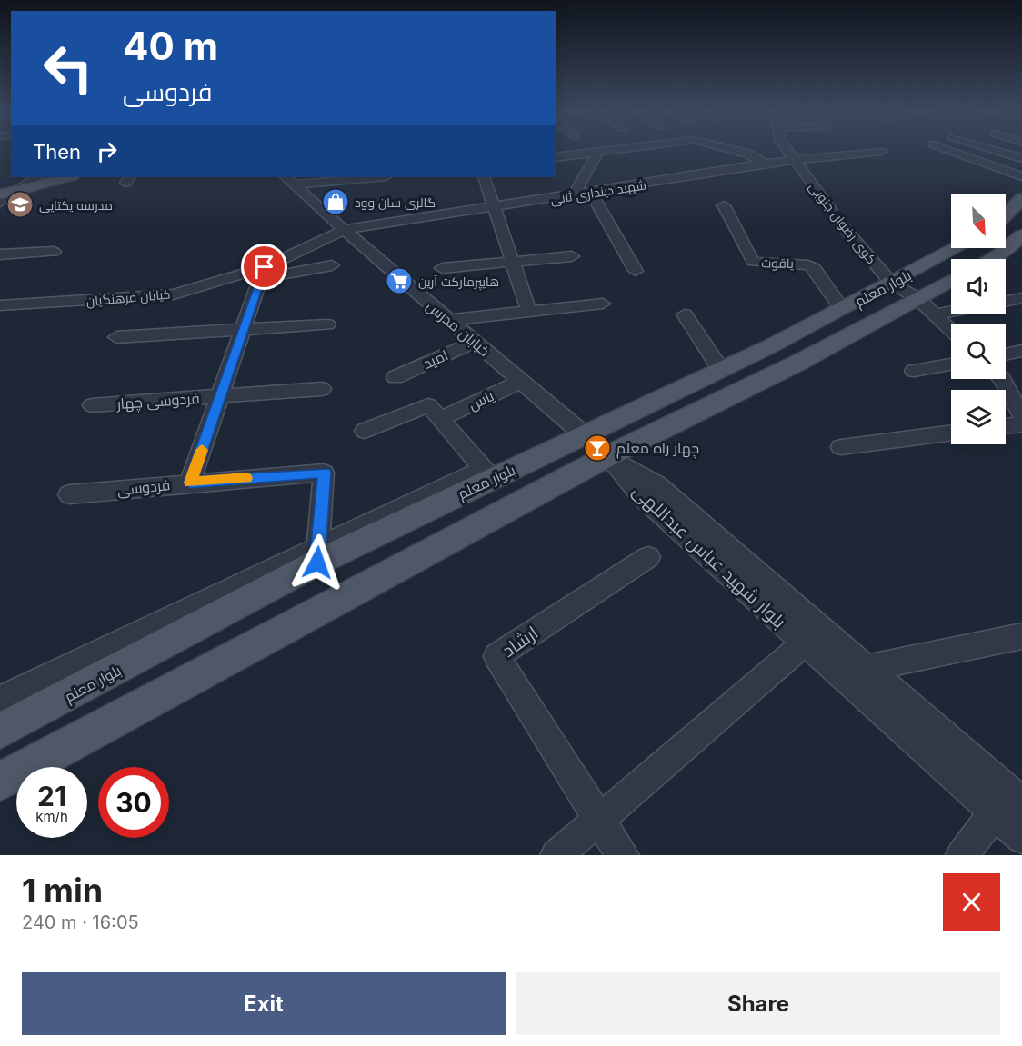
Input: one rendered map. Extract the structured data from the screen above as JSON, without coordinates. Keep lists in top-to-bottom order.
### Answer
{
  "streets": {
    "main road": ["بلوار معلم"],
    "street": [
      "شهید دینداری ثانی",
      "کوی رضوان جنوبی",
      "یاقوت",
      "خیابان فرهنگیان",
      "خیابان مدرس",
      "امید",
      "یاس",
      "فردوسی چهار",
      "فردوسی",
      "بلوار شهید عباس عبداللهی",
      "ارشاد"
    ]
  },
  "crossings": [
    ["شهید دینداری ثانی", "کوی رضوان جنوبی"],
    ["شهید دینداری ثانی", "خیابان فرهنگیان"],
    ["شهید دینداری ثانی", "خیابان مدرس"],
    ["کوی رضوان جنوبی", "بلوار معلم"],
    ["یاقوت", "بلوار معلم"],
    ["بلوار معلم", "خیابان مدرس"],
    ["بلوار معلم", "فردوسی"],
    ["بلوار معلم", "بلوار شهید عباس عبداللهی"],
    ["خیابان فرهنگیان", "خیابان مدرس"],
    ["خیابان مدرس", "امید"],
    ["خیابان مدرس", "یاس"],
    ["خیابان مدرس", "بلوار شهید عباس عبداللهی"]
  ],
  "places": {
    "shop": ["گالری سان وود"],
    "school or university": ["مدرسه یکتایی"],
    "supermarket": ["هایپرمارکت آرین"],
    "bar": ["چهار راه معلم"]
  },
  "north": "bottom right",
  "page": {
    "turn": ["40 m", "فردوسی"],
    "then": "Then",
    "speed": "21 km/h",
    "limit": "30",
    "heading": ["1 min", "240 m · 16:05"],
    "buttons": ["Exit", "Share"]
  }
}
